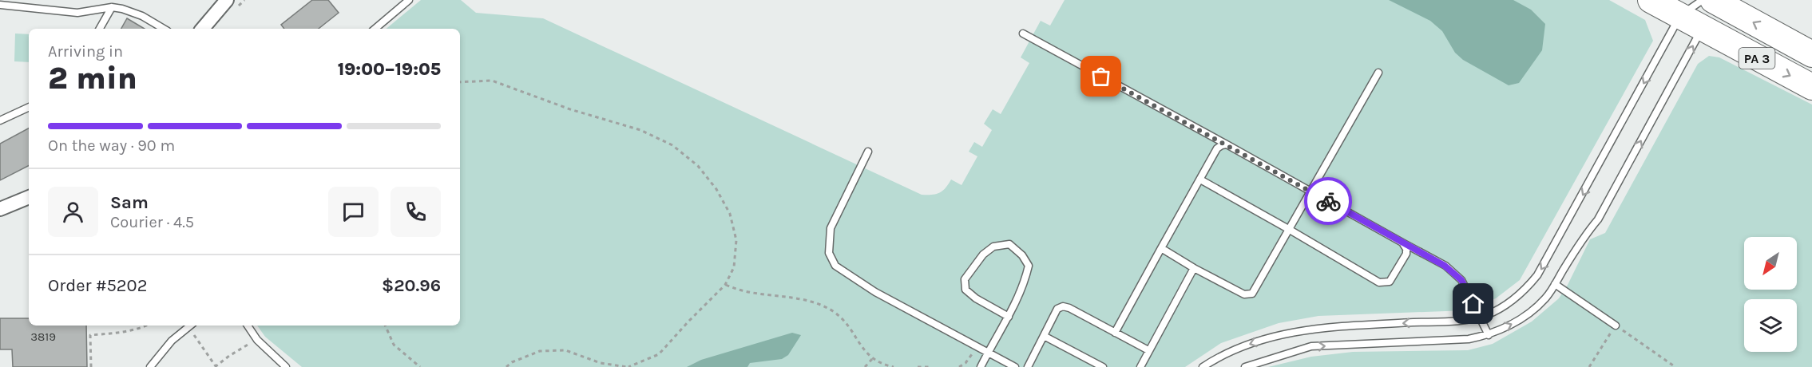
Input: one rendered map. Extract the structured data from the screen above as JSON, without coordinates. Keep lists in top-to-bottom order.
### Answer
{
  "streets": {
    "highway": ["PA 3"]
  },
  "house_numbers": ["3819"],
  "north": "bottom left",
  "page": {
    "heading": ["2 min", "Arriving in", "19:00–19:05"],
    "panel": [
      "Sam",
      "Courier · 4.5",
      "Order #5202",
      "$20.96"
    ],
    "bar": "On the way · 90 m"
  }
}
